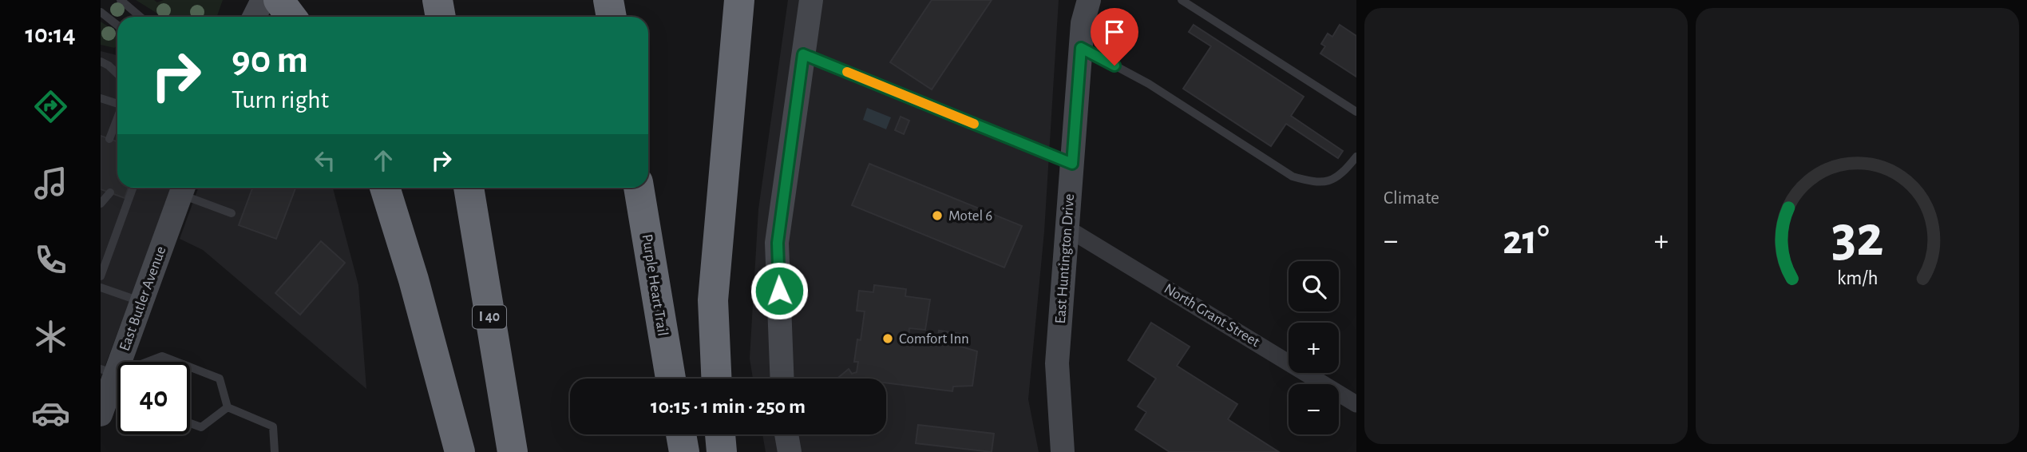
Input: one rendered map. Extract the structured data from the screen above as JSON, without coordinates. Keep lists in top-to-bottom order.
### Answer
{
  "streets": {
    "highway": ["Purple Heart Trail", "I 40"],
    "street": ["East Huntington Drive", "East Butler Avenue", "North Grant Street"]
  },
  "crossings": [
    ["East Huntington Drive", "North Grant Street"]
  ],
  "places": ["Motel 6", "Comfort Inn"],
  "page": {
    "tabs": "10:14",
    "tile": "Climate",
    "turn": ["90 m", "Turn right"],
    "heat": ["−", "21°", "+"],
    "map_buttons": ["+", "−"],
    "limit": "40",
    "trip": "10:15 · 1 min · 250 m",
    "gauge": ["32", "km/h"]
  }
}
